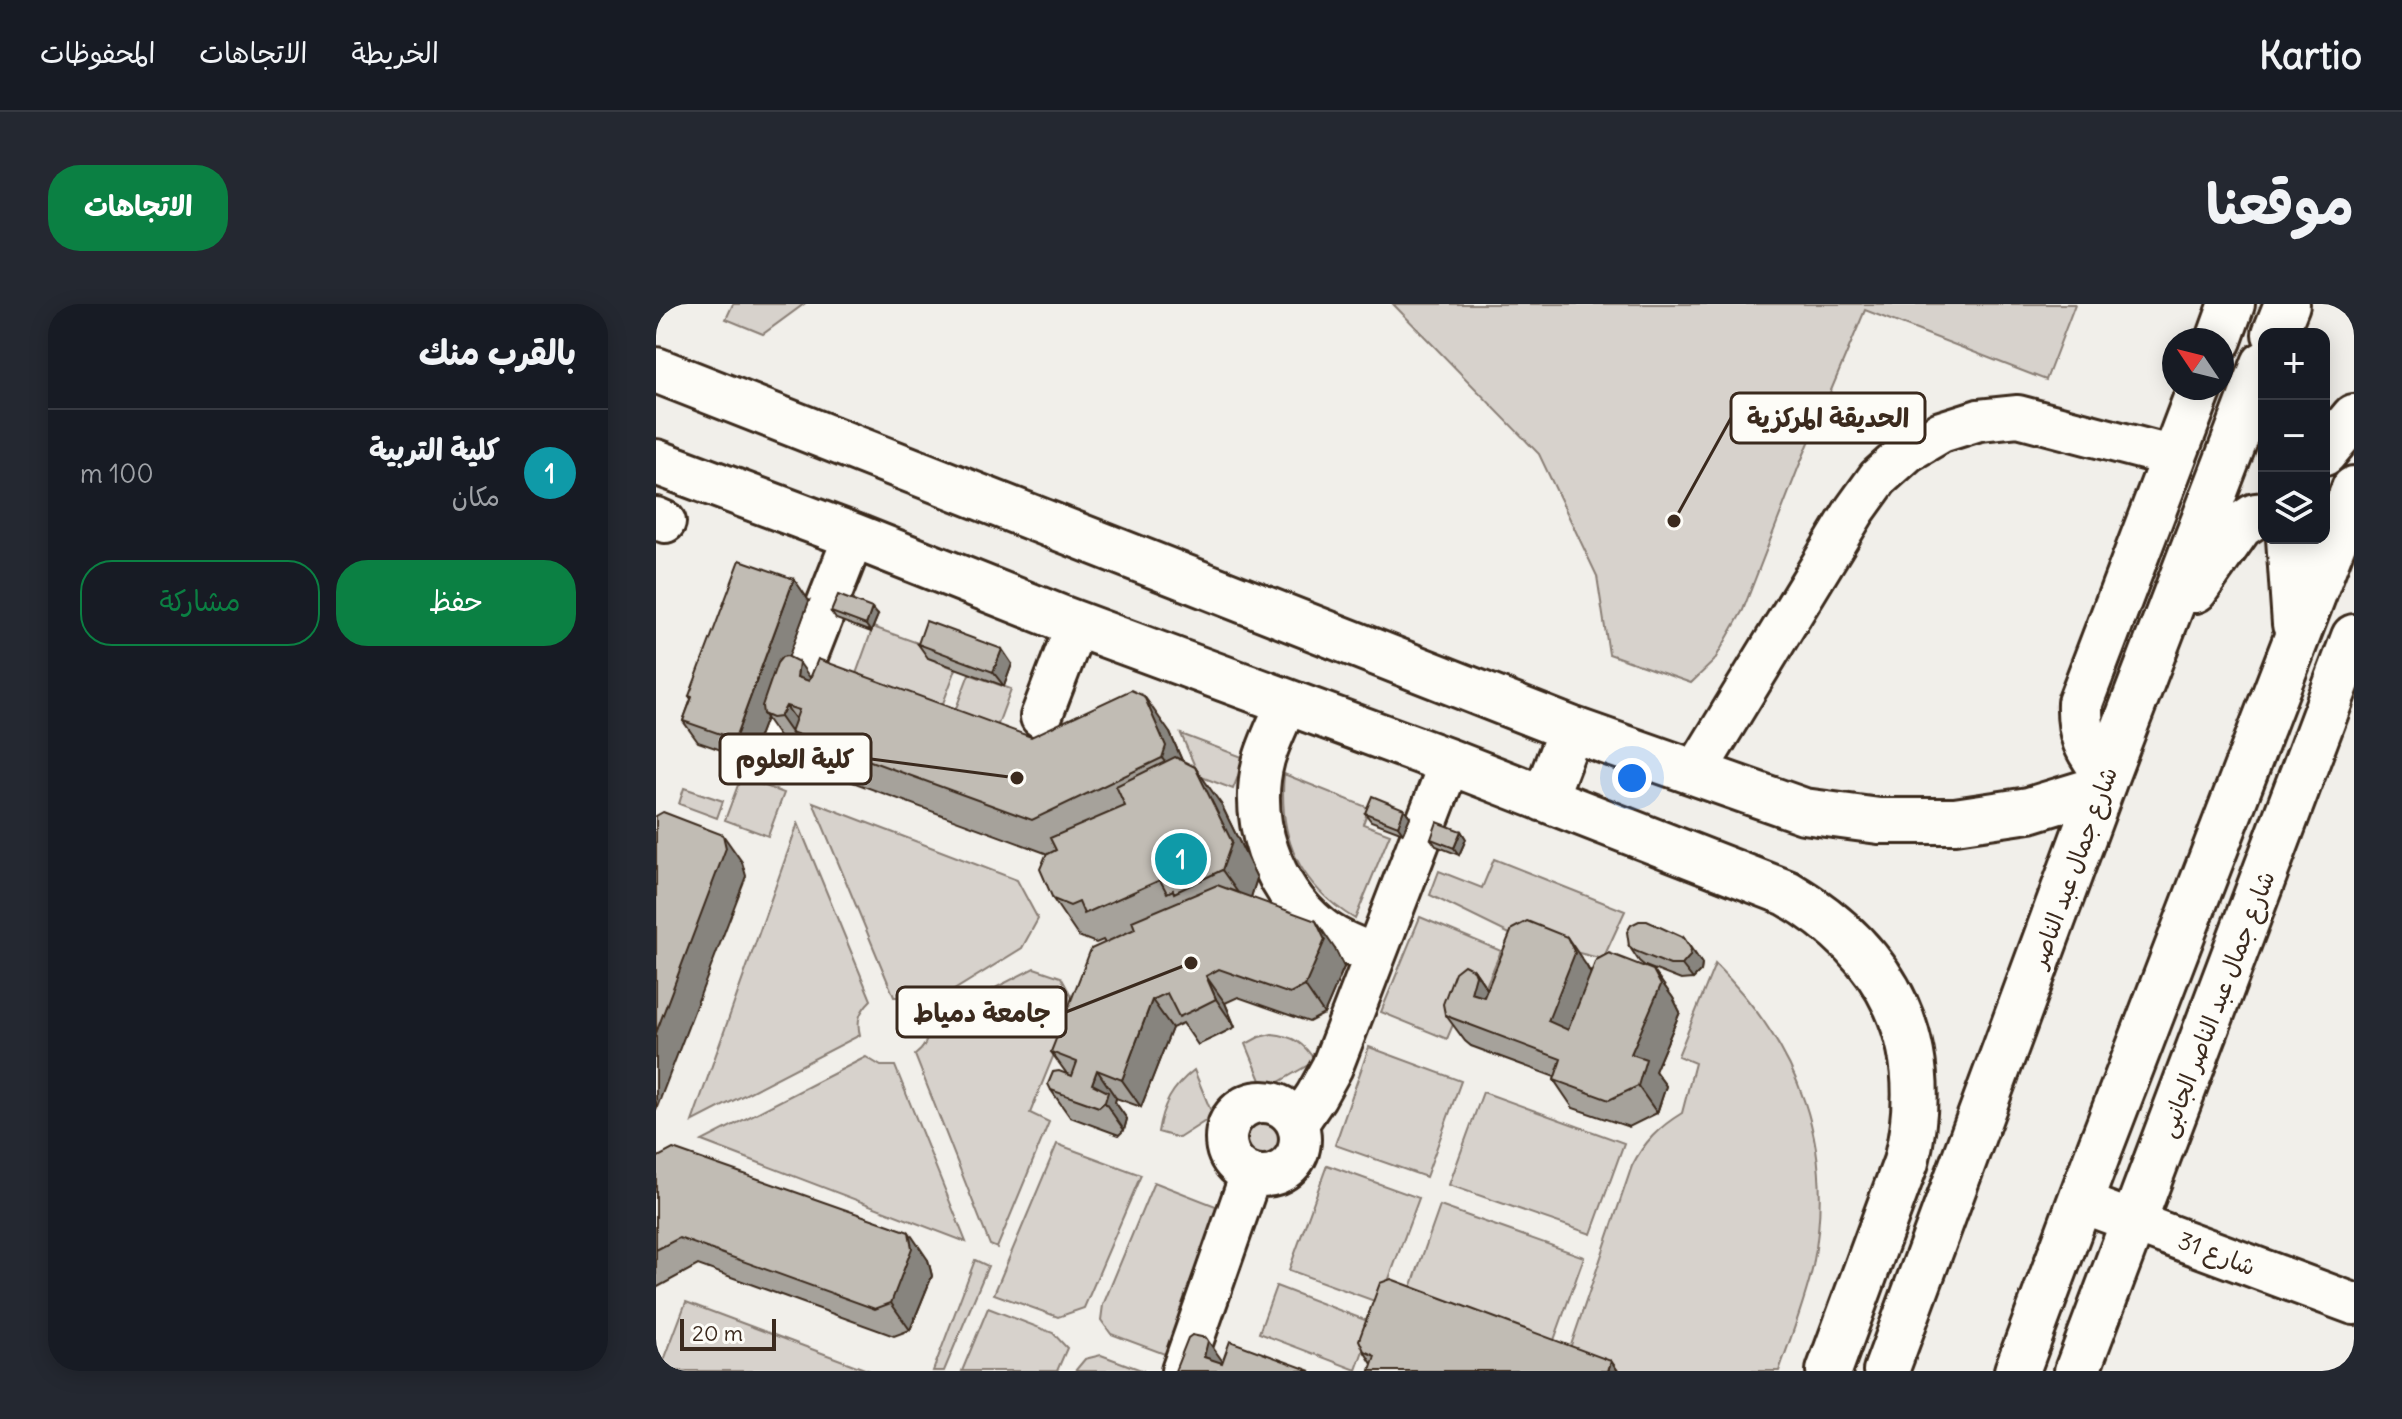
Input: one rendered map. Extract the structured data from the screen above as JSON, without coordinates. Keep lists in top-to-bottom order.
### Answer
{
  "streets": {
    "main road": ["شارع جمال عبد الناصر", "شارع جمال عبد الناصر الجانبى"],
    "street": ["شارع 31"]
  },
  "crossings": [
    ["شارع جمال عبد الناصر الجانبى", "شارع 31"]
  ],
  "places": ["الحديقة المركزية", "كلية العلوم", "جامعة دمياط"],
  "scale_bar": "20 m",
  "north": "top left",
  "page": {
    "header": "Kartio",
    "nav": ["الخريطة", "الاتجاهات", "المحفوظات"],
    "title": "موقعنا",
    "buttons": [
      "الاتجاهات",
      ["حفظ", "مشاركة"]
    ],
    "heading": "بالقرب منك",
    "map_buttons": ["+", "−"],
    "list": [
      {
        "mark": "1",
        "name": "كلية التربية",
        "note": "مكان",
        "value": "100 m"
      }
    ],
    "pins": "1",
    "scale": "20 m"
  }
}
